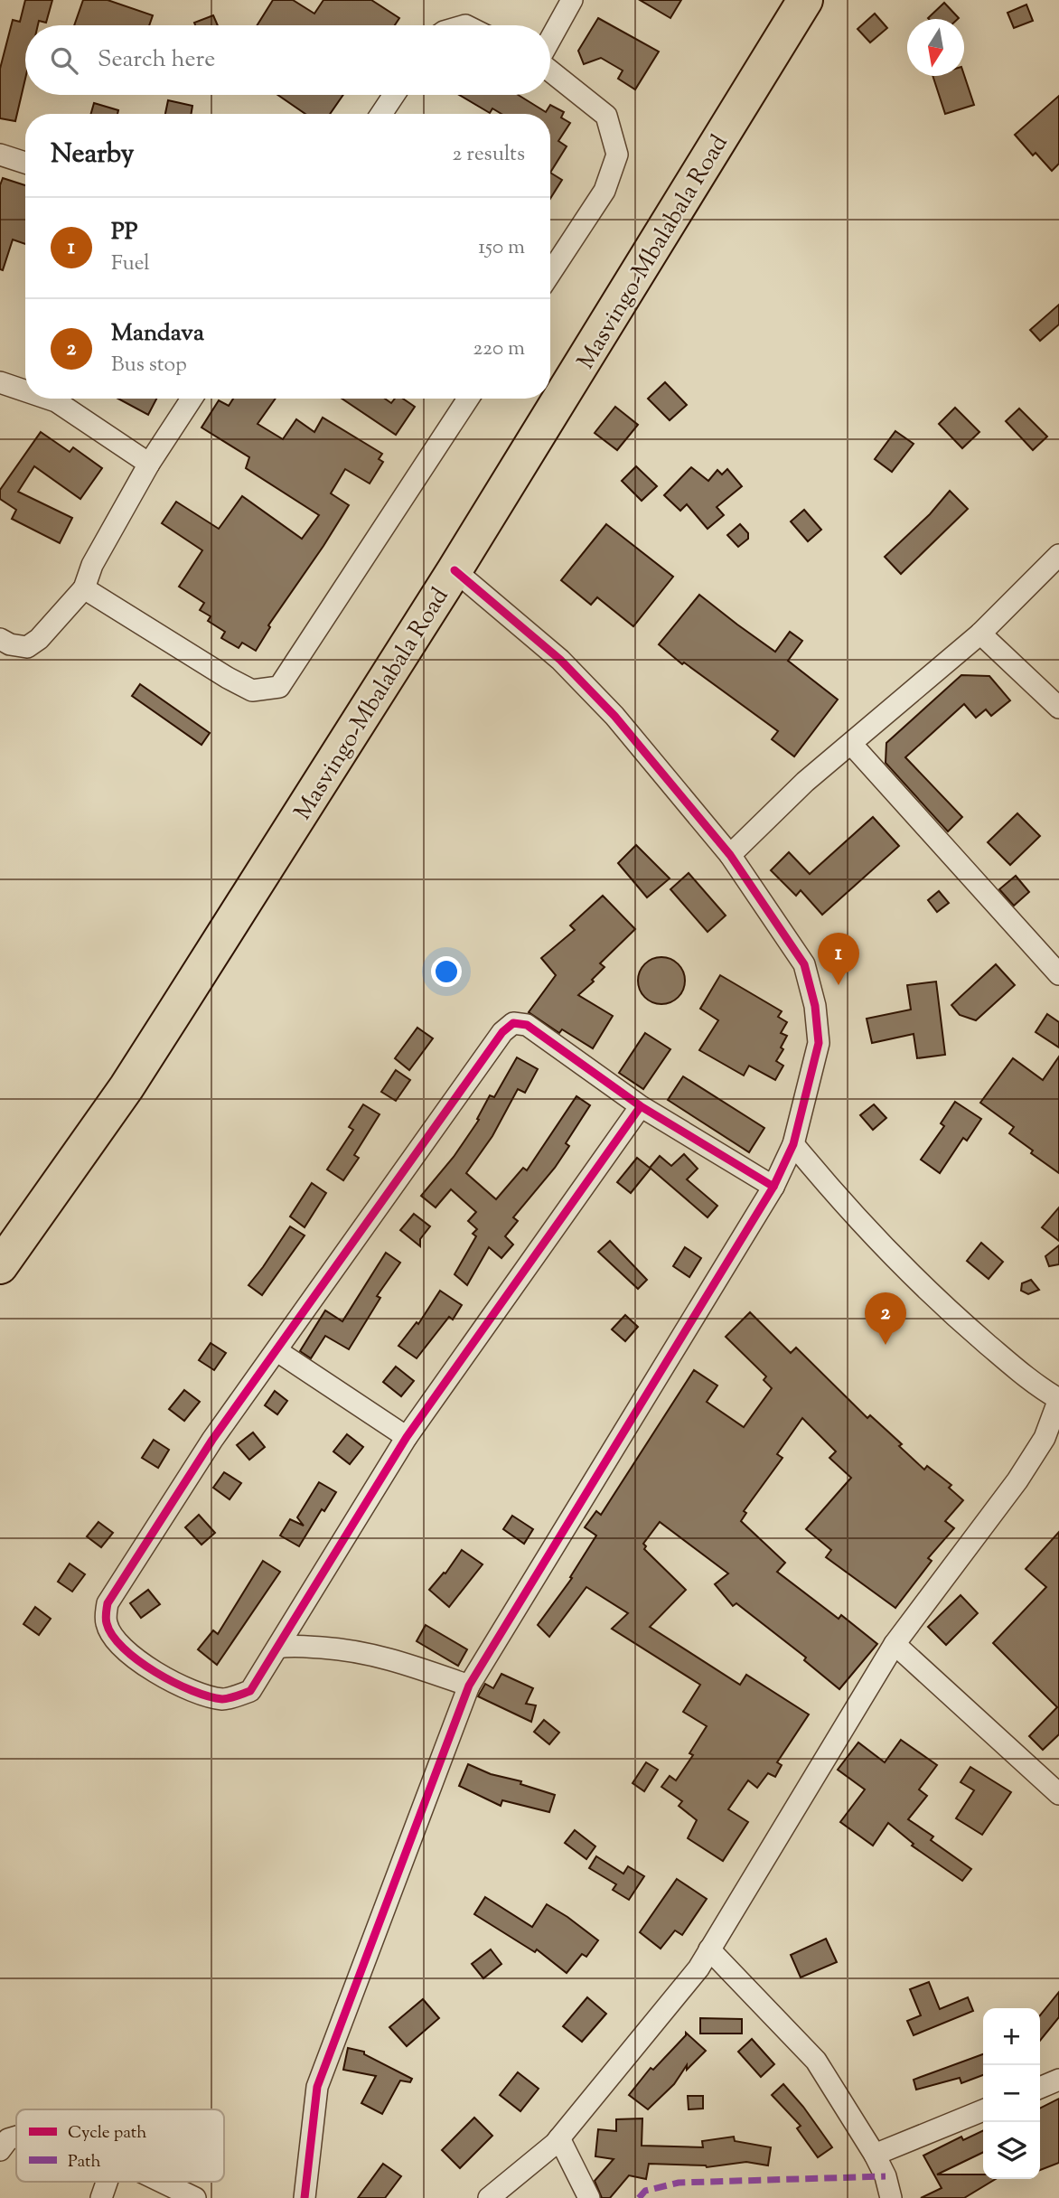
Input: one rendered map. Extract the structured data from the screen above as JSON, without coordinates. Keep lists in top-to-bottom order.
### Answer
{
  "streets": {
    "highway": ["Masvingo-Mbalabala Road"]
  },
  "legend": ["Cycle path", "Path"],
  "north": "bottom",
  "page": {
    "search": "Search here",
    "heading": ["Nearby", "2 results"],
    "list": [
      {
        "mark": "1",
        "name": "PP",
        "note": "Fuel",
        "value": "150 m"
      },
      {
        "mark": "2",
        "name": "Mandava",
        "note": "Bus stop",
        "value": "220 m"
      }
    ],
    "pins": ["1", "2"],
    "map_buttons": ["+", "−"]
  }
}
